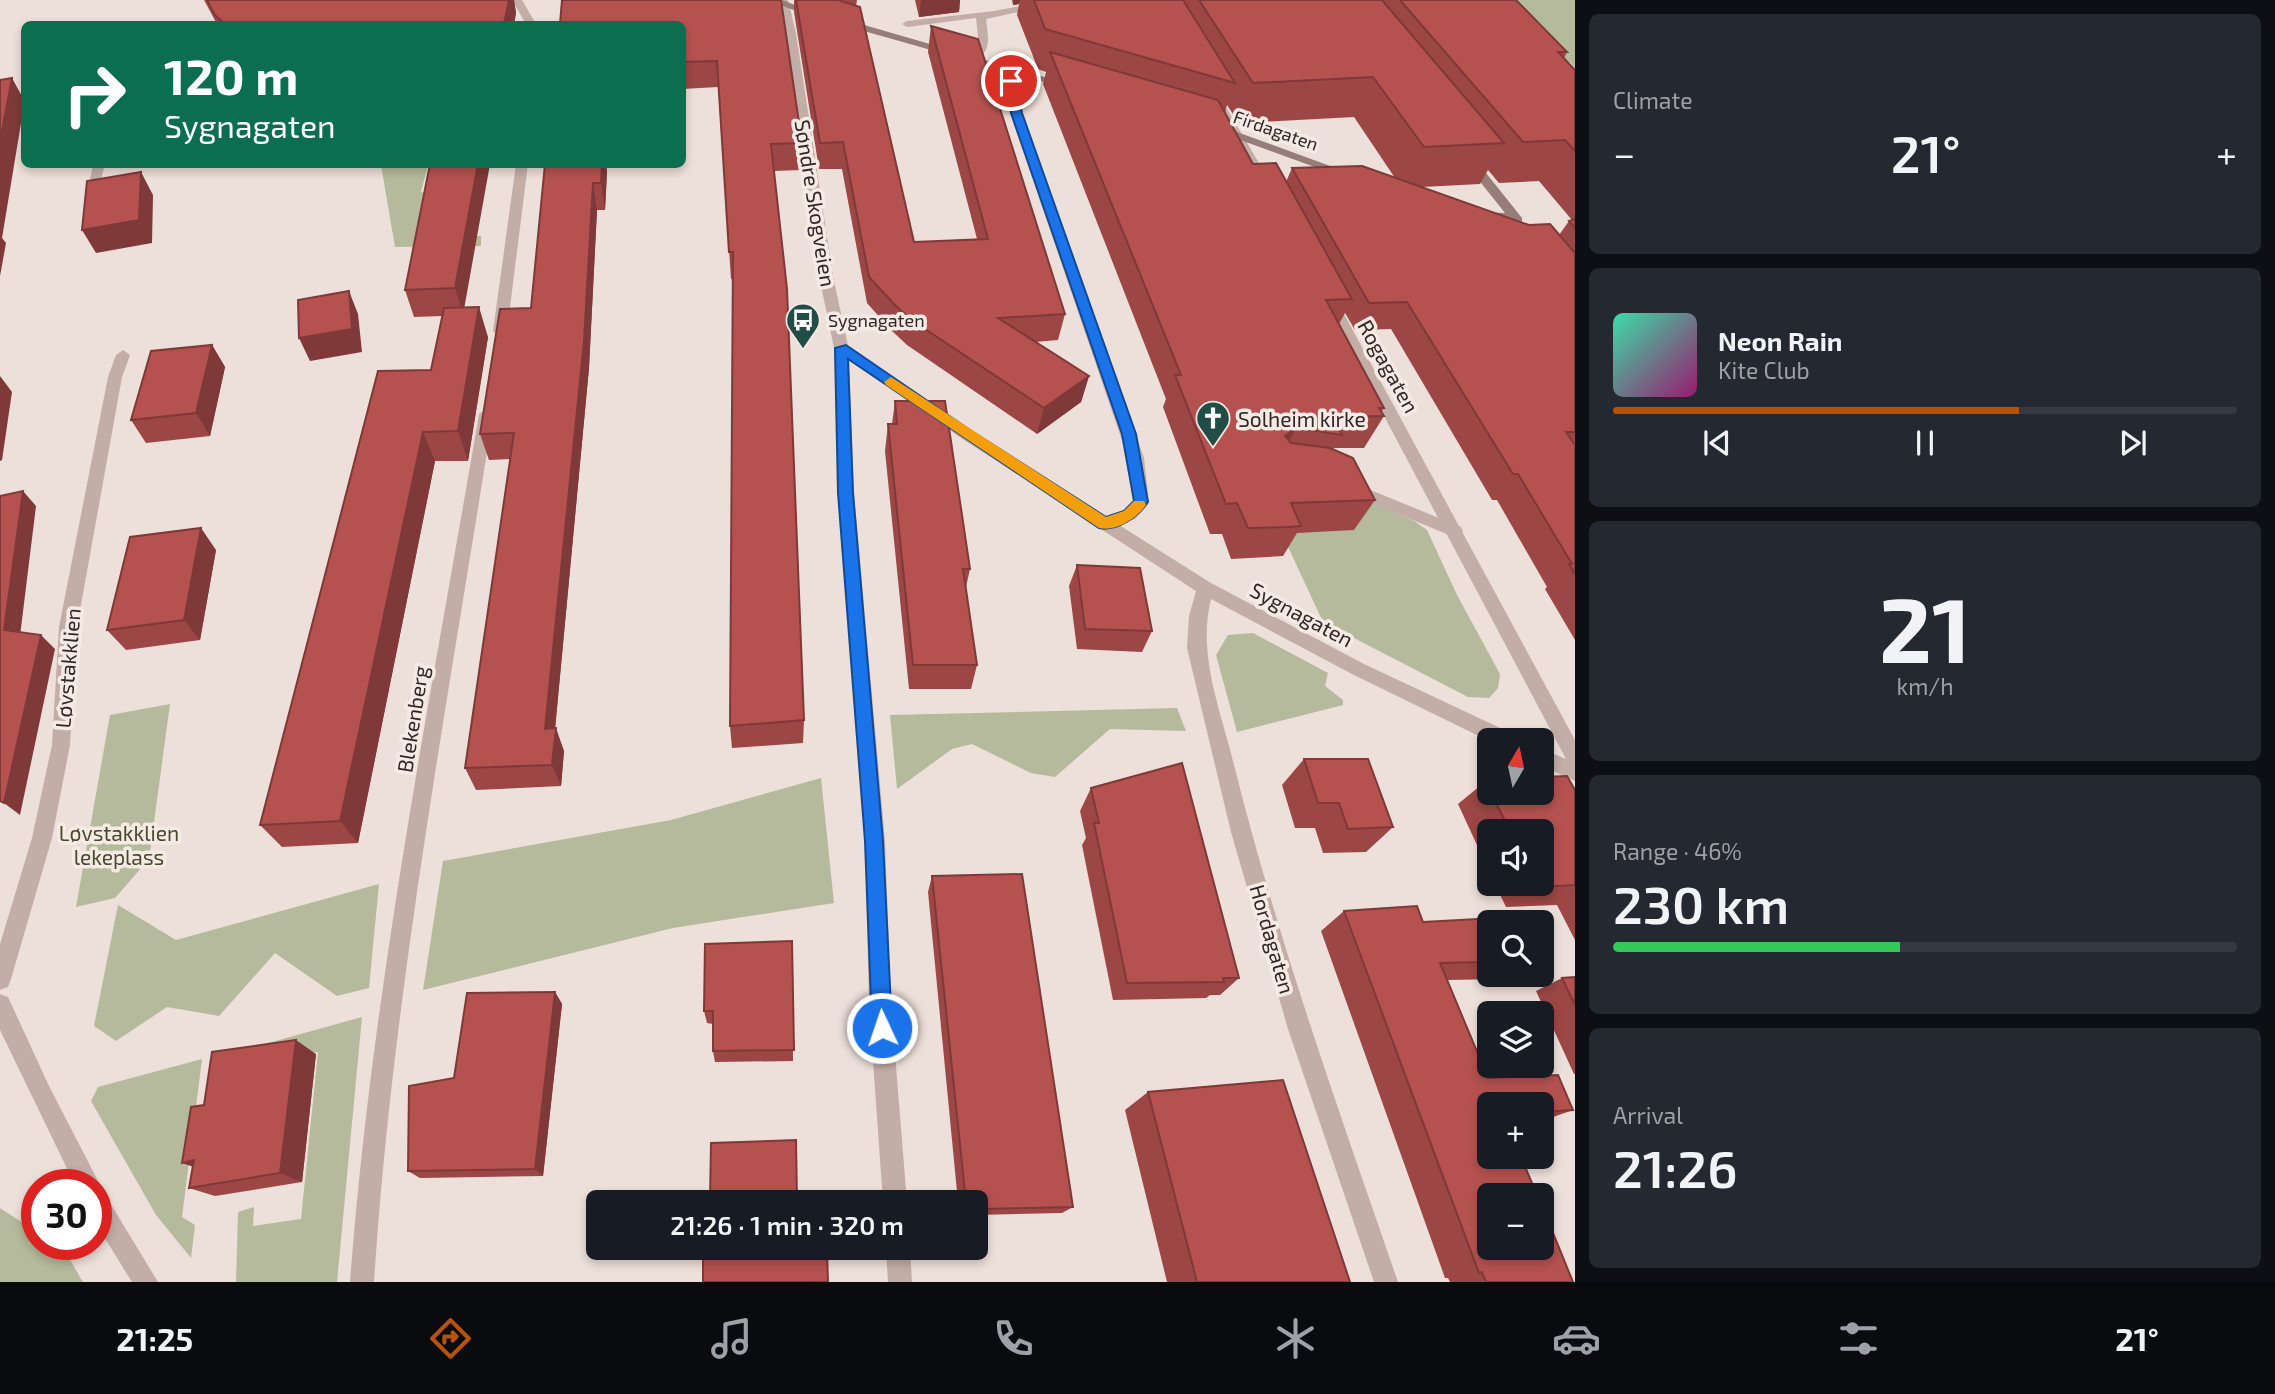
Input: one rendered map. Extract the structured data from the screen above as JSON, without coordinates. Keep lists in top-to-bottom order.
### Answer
{
  "streets": {
    "street": [
      "Firdagaten",
      "Søndre Skogveien",
      "Rogagaten",
      "Sygnagaten",
      "Løvstakklien",
      "Blekenberg",
      "Hordagaten"
    ]
  },
  "crossings": [
    ["Søndre Skogveien", "Sygnagaten"],
    ["Sygnagaten", "Hordagaten"]
  ],
  "parks": ["Løvstakklien lekeplass"],
  "places": {
    "bus stop": ["Sygnagaten"],
    "church": ["Solheim kirke"]
  },
  "north": "top",
  "page": {
    "tile": [
      "Climate",
      ["21", "km/h"],
      ["Range · 46%", "230 km"],
      ["Arrival", "21:26"]
    ],
    "turn": ["120 m", "Sygnagaten"],
    "heat": ["−", "21°", "+"],
    "song": ["Neon Rain", "Kite Club"],
    "map_buttons": ["+", "−"],
    "limit": "30",
    "trip": "21:26 · 1 min · 320 m",
    "tabs": ["21:25", "21°"]
  }
}
